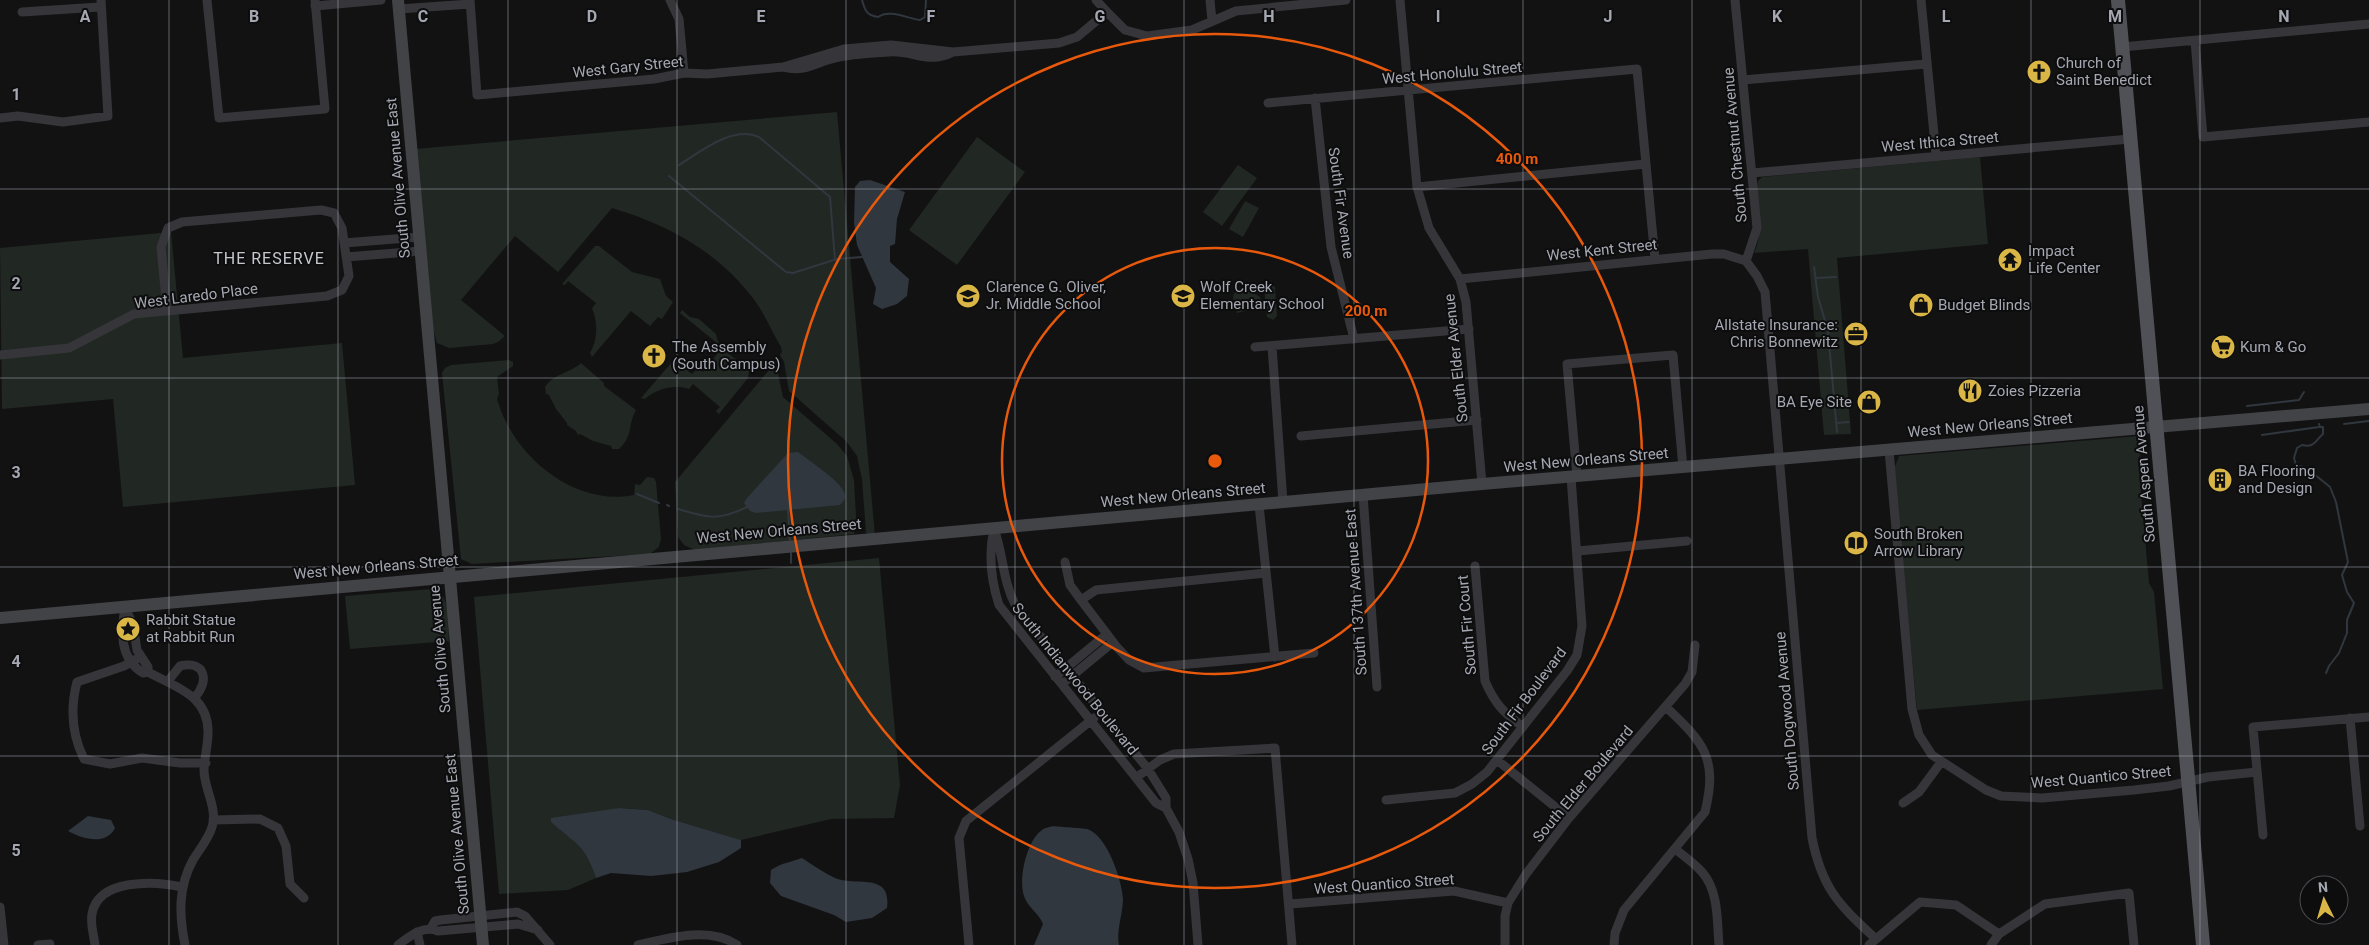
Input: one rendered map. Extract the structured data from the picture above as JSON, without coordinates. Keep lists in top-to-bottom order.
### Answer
{
  "streets": {
    "main road": ["South Aspen Avenue"],
    "street": [
      "West Gary Street",
      "West Honolulu Street",
      "West Ithica Street",
      "South Chestnut Avenue",
      "South Olive Avenue East",
      "South Fir Avenue",
      "West Kent Street",
      "West Laredo Place",
      "South Elder Avenue",
      "West New Orleans Street",
      "South 137th Avenue East",
      "South Fir Court",
      "South Olive Avenue",
      "South Indianwood Boulevard",
      "South Fir Boulevard",
      "South Dogwood Avenue",
      "West Quantico Street",
      "South Elder Boulevard"
    ]
  },
  "crossings": [
    ["West Honolulu Street", "South Fir Avenue"],
    ["West Honolulu Street", "South Elder Avenue"],
    ["West Ithica Street", "South Chestnut Avenue"],
    ["West Ithica Street", "South Aspen Avenue"],
    ["South Chestnut Avenue", "West Kent Street"],
    ["South Olive Avenue East", "West New Orleans Street"],
    ["South Olive Avenue East", "South Olive Avenue"],
    ["West Kent Street", "South Elder Avenue"],
    ["South Elder Avenue", "West New Orleans Street"],
    ["West New Orleans Street", "South Aspen Avenue"],
    ["West New Orleans Street", "South 137th Avenue East"],
    ["West New Orleans Street", "South Olive Avenue"],
    ["West New Orleans Street", "South Indianwood Boulevard"],
    ["West New Orleans Street", "South Fir Boulevard"],
    ["West New Orleans Street", "South Dogwood Avenue"],
    ["West New Orleans Street", "West Quantico Street"],
    ["South Aspen Avenue", "West Quantico Street"],
    ["South Fir Court", "South Fir Boulevard"],
    ["West Quantico Street", "South Elder Boulevard"]
  ],
  "districts": ["THE RESERVE"],
  "places": {
    "church": ["Church of Saint Benedict", "The Assembly (South Campus)"],
    "temple": ["Impact Life Center"],
    "school or university": ["Clarence G. Oliver, Jr. Middle School", "Wolf Creek Elementary School"],
    "shop": ["Budget Blinds", "BA Eye Site"],
    "office": ["Allstate Insurance: Chris Bonnewitz"],
    "supermarket": ["Kum & Go"],
    "restaurant": ["Zoies Pizzeria"],
    "building": ["BA Flooring and Design"],
    "library": ["South Broken Arrow Library"],
    "place": ["Rabbit Statue at Rabbit Run"]
  },
  "north": "top",
  "grid": {
    "columns": [
      "A",
      "B",
      "C",
      "D",
      "E",
      "F",
      "G",
      "H",
      "I",
      "J",
      "K",
      "L",
      "M",
      "N"
    ],
    "rows": [
      "1",
      "2",
      "3",
      "4",
      "5"
    ]
  },
  "rings": ["400 m", "200 m"]
}
